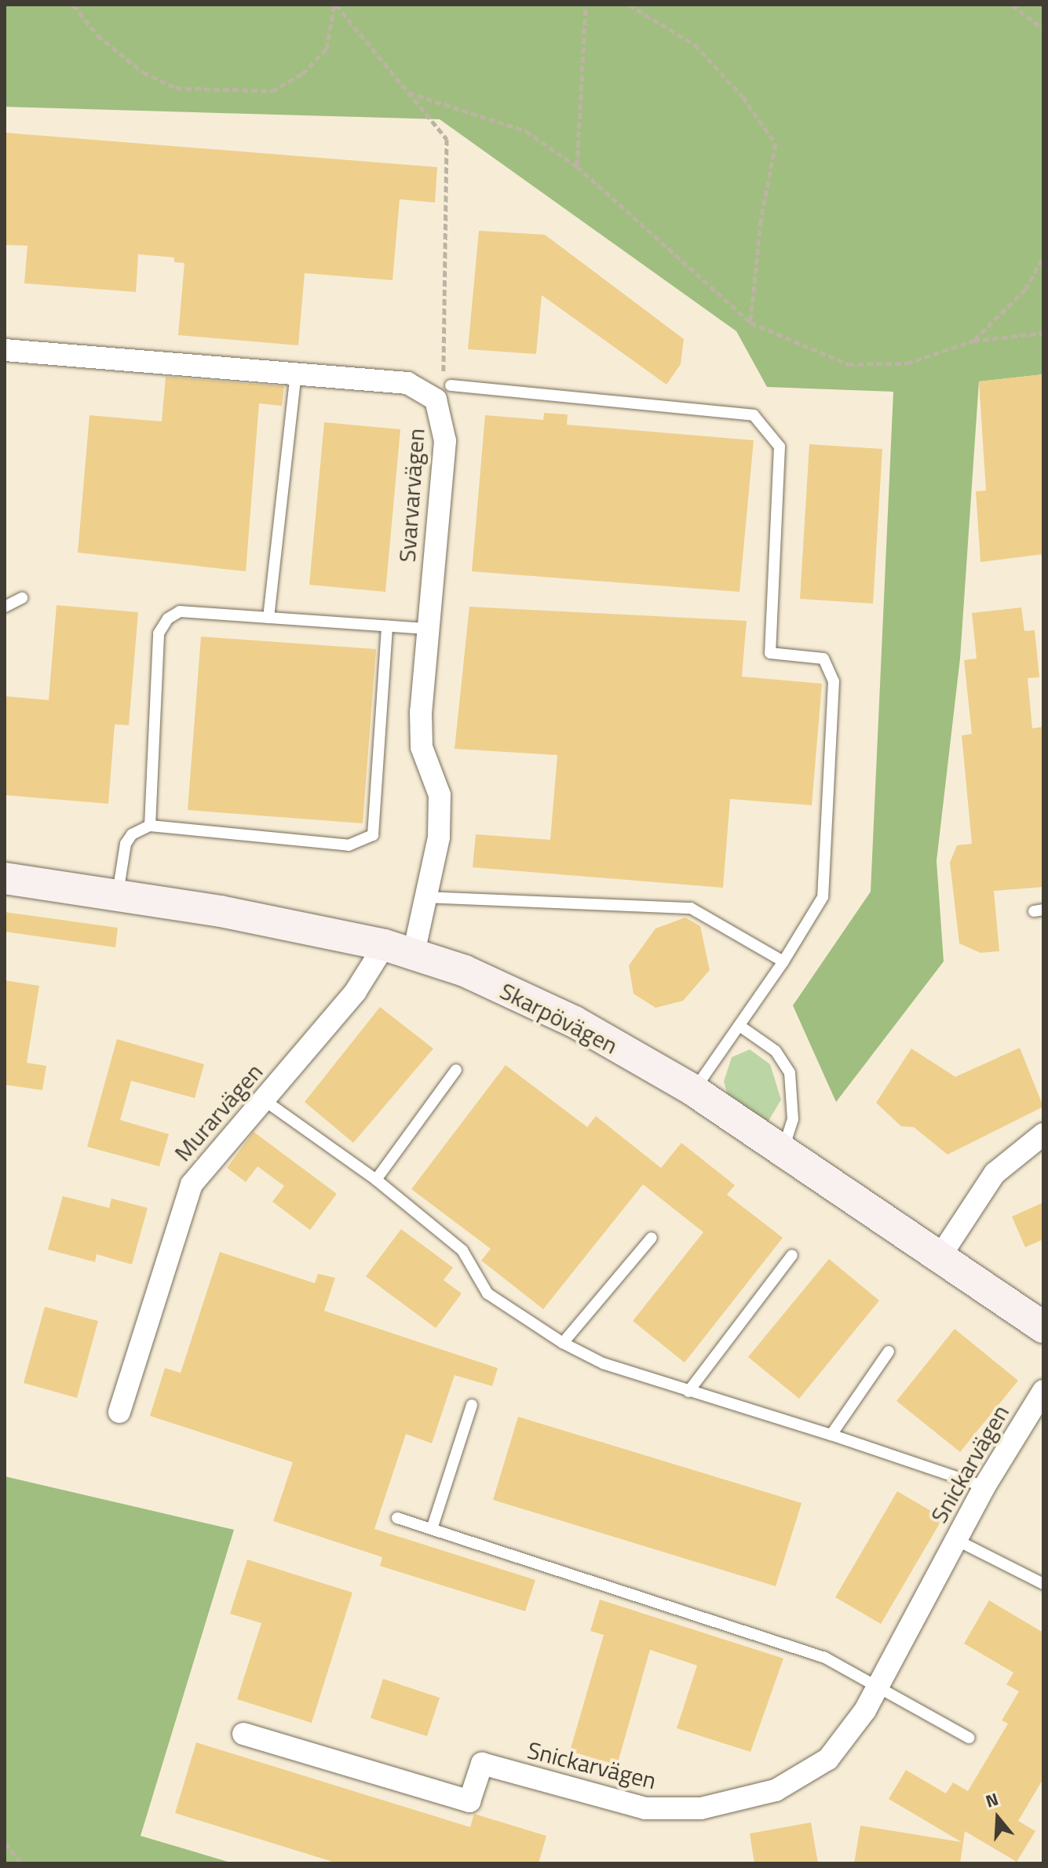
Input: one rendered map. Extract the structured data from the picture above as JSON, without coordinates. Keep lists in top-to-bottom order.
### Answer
{
  "streets": {
    "street": [
      "Svarvarvägen",
      "Skarpövägen",
      "Murarvägen",
      "Snickarvägen"
    ]
  },
  "crossings": [
    ["Svarvarvägen", "Skarpövägen"],
    ["Svarvarvägen", "Murarvägen"],
    ["Skarpövägen", "Murarvägen"]
  ],
  "north": "top"
}
